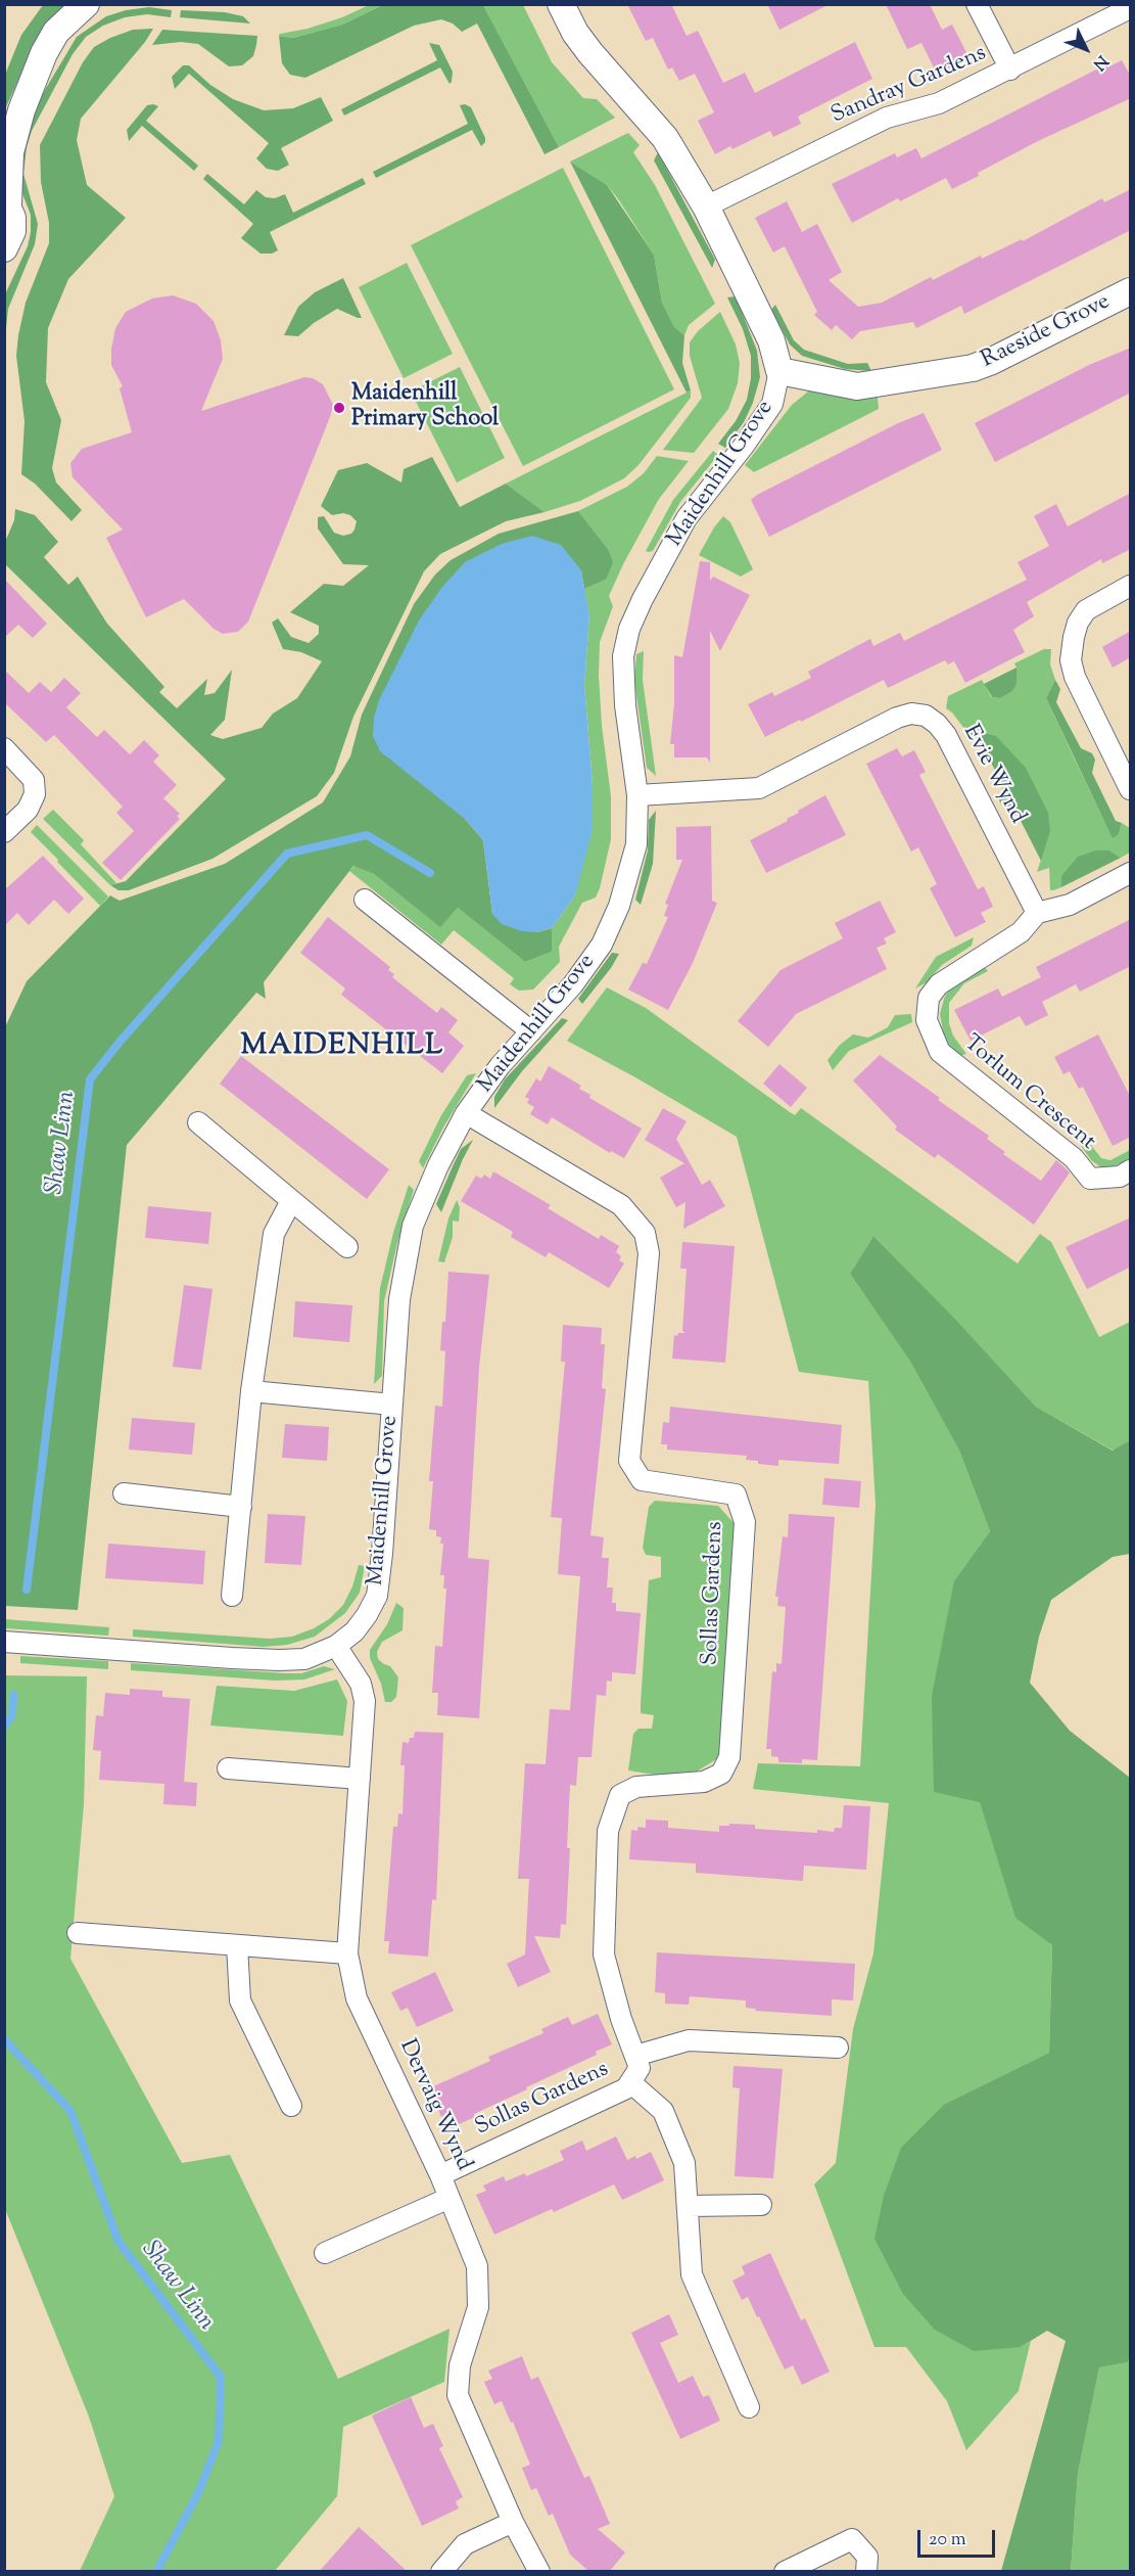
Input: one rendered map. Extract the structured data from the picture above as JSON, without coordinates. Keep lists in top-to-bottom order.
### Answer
{
  "streets": {
    "street": [
      "Sandray Gardens",
      "Raeside Grove",
      "Maidenhill Grove",
      "Evie Wynd",
      "Torlum Crescent",
      "Sollas Gardens",
      "Dervaig Wynd"
    ]
  },
  "crossings": [
    ["Sandray Gardens", "Maidenhill Grove"],
    ["Raeside Grove", "Maidenhill Grove"],
    ["Maidenhill Grove", "Evie Wynd"],
    ["Maidenhill Grove", "Sollas Gardens"],
    ["Maidenhill Grove", "Dervaig Wynd"],
    ["Evie Wynd", "Torlum Crescent"],
    ["Sollas Gardens", "Dervaig Wynd"]
  ],
  "districts": ["MAIDENHILL"],
  "water": ["Shaw Linn"],
  "places": ["Maidenhill Primary School"],
  "scale_bar": "20 m",
  "north": "bottom right"
}
